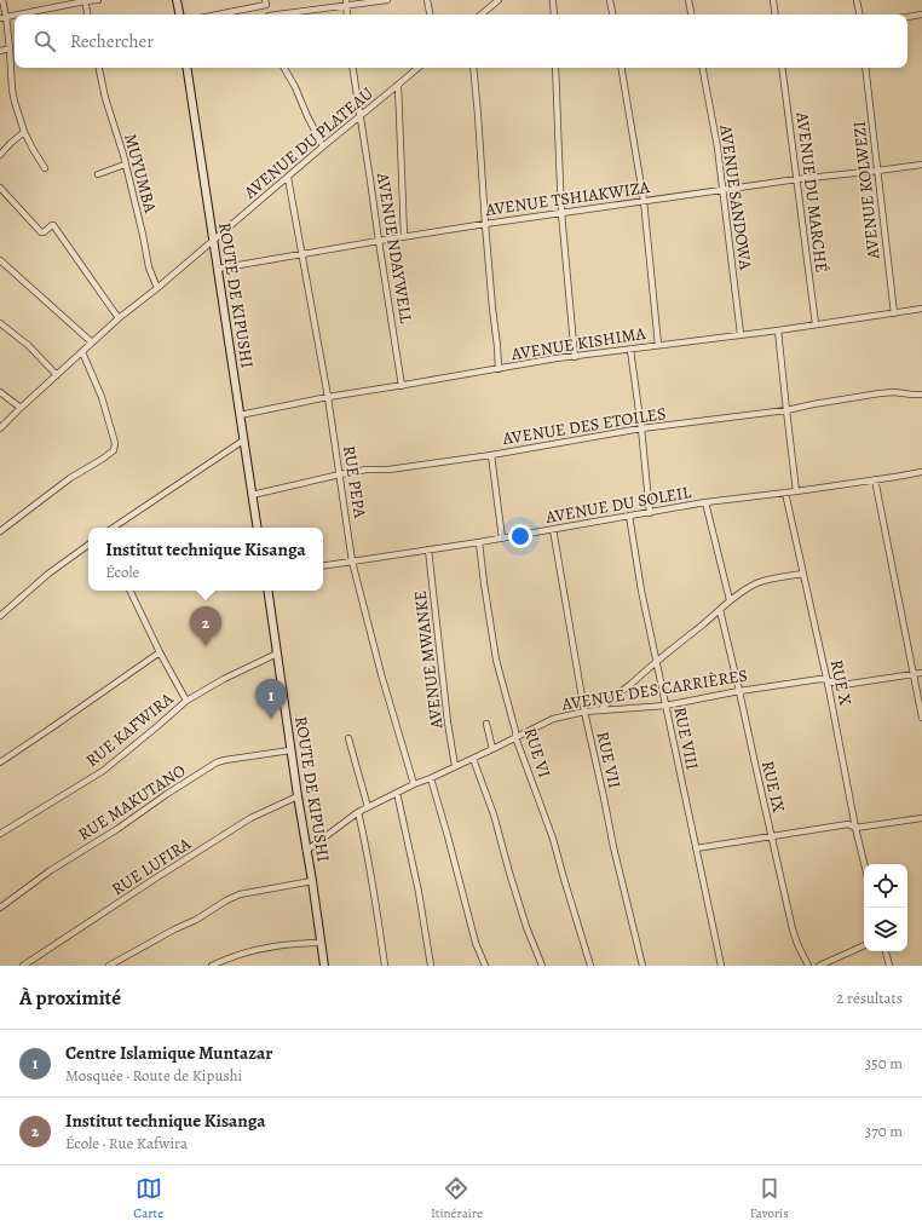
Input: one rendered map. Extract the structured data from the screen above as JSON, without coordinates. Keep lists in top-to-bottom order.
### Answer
{
  "streets": {
    "main road": ["ROUTE DE KIPUSHI"],
    "street": [
      "AVENUE DU PLATEAU",
      "MUYUMBA",
      "AVENUE KOLWEZI",
      "AVENUE DU MARCHÉ",
      "AVENUE SANDOWA",
      "AVENUE TSHIAKWIZA",
      "AVENUE NDAYWELL",
      "AVENUE KISHIMA",
      "AVENUE DES ETOILES",
      "RUE PEPA",
      "AVENUE DU SOLEIL",
      "AVENUE MWANKE",
      "RUE X",
      "AVENUE DES CARRIÈRES",
      "RUE KAFWIRA",
      "RUE VIII",
      "RUE VI",
      "RUE VII",
      "RUE IX",
      "RUE MAKUTANO",
      "RUE LUFIRA"
    ]
  },
  "crossings": [
    ["AVENUE DU PLATEAU", "MUYUMBA"],
    ["AVENUE DU PLATEAU", "AVENUE NDAYWELL"],
    ["AVENUE DU PLATEAU", "ROUTE DE KIPUSHI"],
    ["AVENUE DU PLATEAU", "RUE PEPA"],
    ["AVENUE KOLWEZI", "AVENUE TSHIAKWIZA"],
    ["AVENUE KOLWEZI", "AVENUE KISHIMA"],
    ["AVENUE DU MARCHÉ", "AVENUE TSHIAKWIZA"],
    ["AVENUE DU MARCHÉ", "AVENUE KISHIMA"],
    ["AVENUE SANDOWA", "AVENUE TSHIAKWIZA"],
    ["AVENUE SANDOWA", "AVENUE KISHIMA"],
    ["AVENUE TSHIAKWIZA", "AVENUE NDAYWELL"],
    ["AVENUE TSHIAKWIZA", "ROUTE DE KIPUSHI"],
    ["AVENUE TSHIAKWIZA", "RUE PEPA"],
    ["AVENUE NDAYWELL", "AVENUE KISHIMA"],
    ["ROUTE DE KIPUSHI", "AVENUE KISHIMA"],
    ["ROUTE DE KIPUSHI", "AVENUE DES ETOILES"],
    ["ROUTE DE KIPUSHI", "AVENUE DES CARRIÈRES"],
    ["ROUTE DE KIPUSHI", "RUE KAFWIRA"],
    ["ROUTE DE KIPUSHI", "RUE MAKUTANO"],
    ["ROUTE DE KIPUSHI", "RUE LUFIRA"],
    ["AVENUE KISHIMA", "RUE PEPA"],
    ["AVENUE DES ETOILES", "RUE PEPA"],
    ["RUE PEPA", "AVENUE DU SOLEIL"],
    ["RUE PEPA", "AVENUE DES CARRIÈRES"],
    ["AVENUE DU SOLEIL", "AVENUE MWANKE"],
    ["AVENUE DU SOLEIL", "RUE X"],
    ["AVENUE DU SOLEIL", "RUE VIII"],
    ["AVENUE DU SOLEIL", "RUE VI"],
    ["AVENUE DU SOLEIL", "RUE VII"],
    ["AVENUE MWANKE", "AVENUE DES CARRIÈRES"],
    ["RUE X", "AVENUE DES CARRIÈRES"],
    ["AVENUE DES CARRIÈRES", "RUE VIII"],
    ["AVENUE DES CARRIÈRES", "RUE VI"],
    ["AVENUE DES CARRIÈRES", "RUE VII"],
    ["AVENUE DES CARRIÈRES", "RUE IX"]
  ],
  "page": {
    "search": "Rechercher",
    "popup": ["Institut technique Kisanga", "École"],
    "pins": ["2", "1"],
    "heading": ["À proximité", "2 résultats"],
    "list": [
      {
        "mark": "1",
        "name": "Centre Islamique Muntazar",
        "note": "Mosquée · Route de Kipushi",
        "value": "350 m"
      },
      {
        "mark": "2",
        "name": "Institut technique Kisanga",
        "note": "École · Rue Kafwira",
        "value": "370 m"
      }
    ],
    "nav": ["Carte", "Itinéraire", "Favoris"]
  }
}
